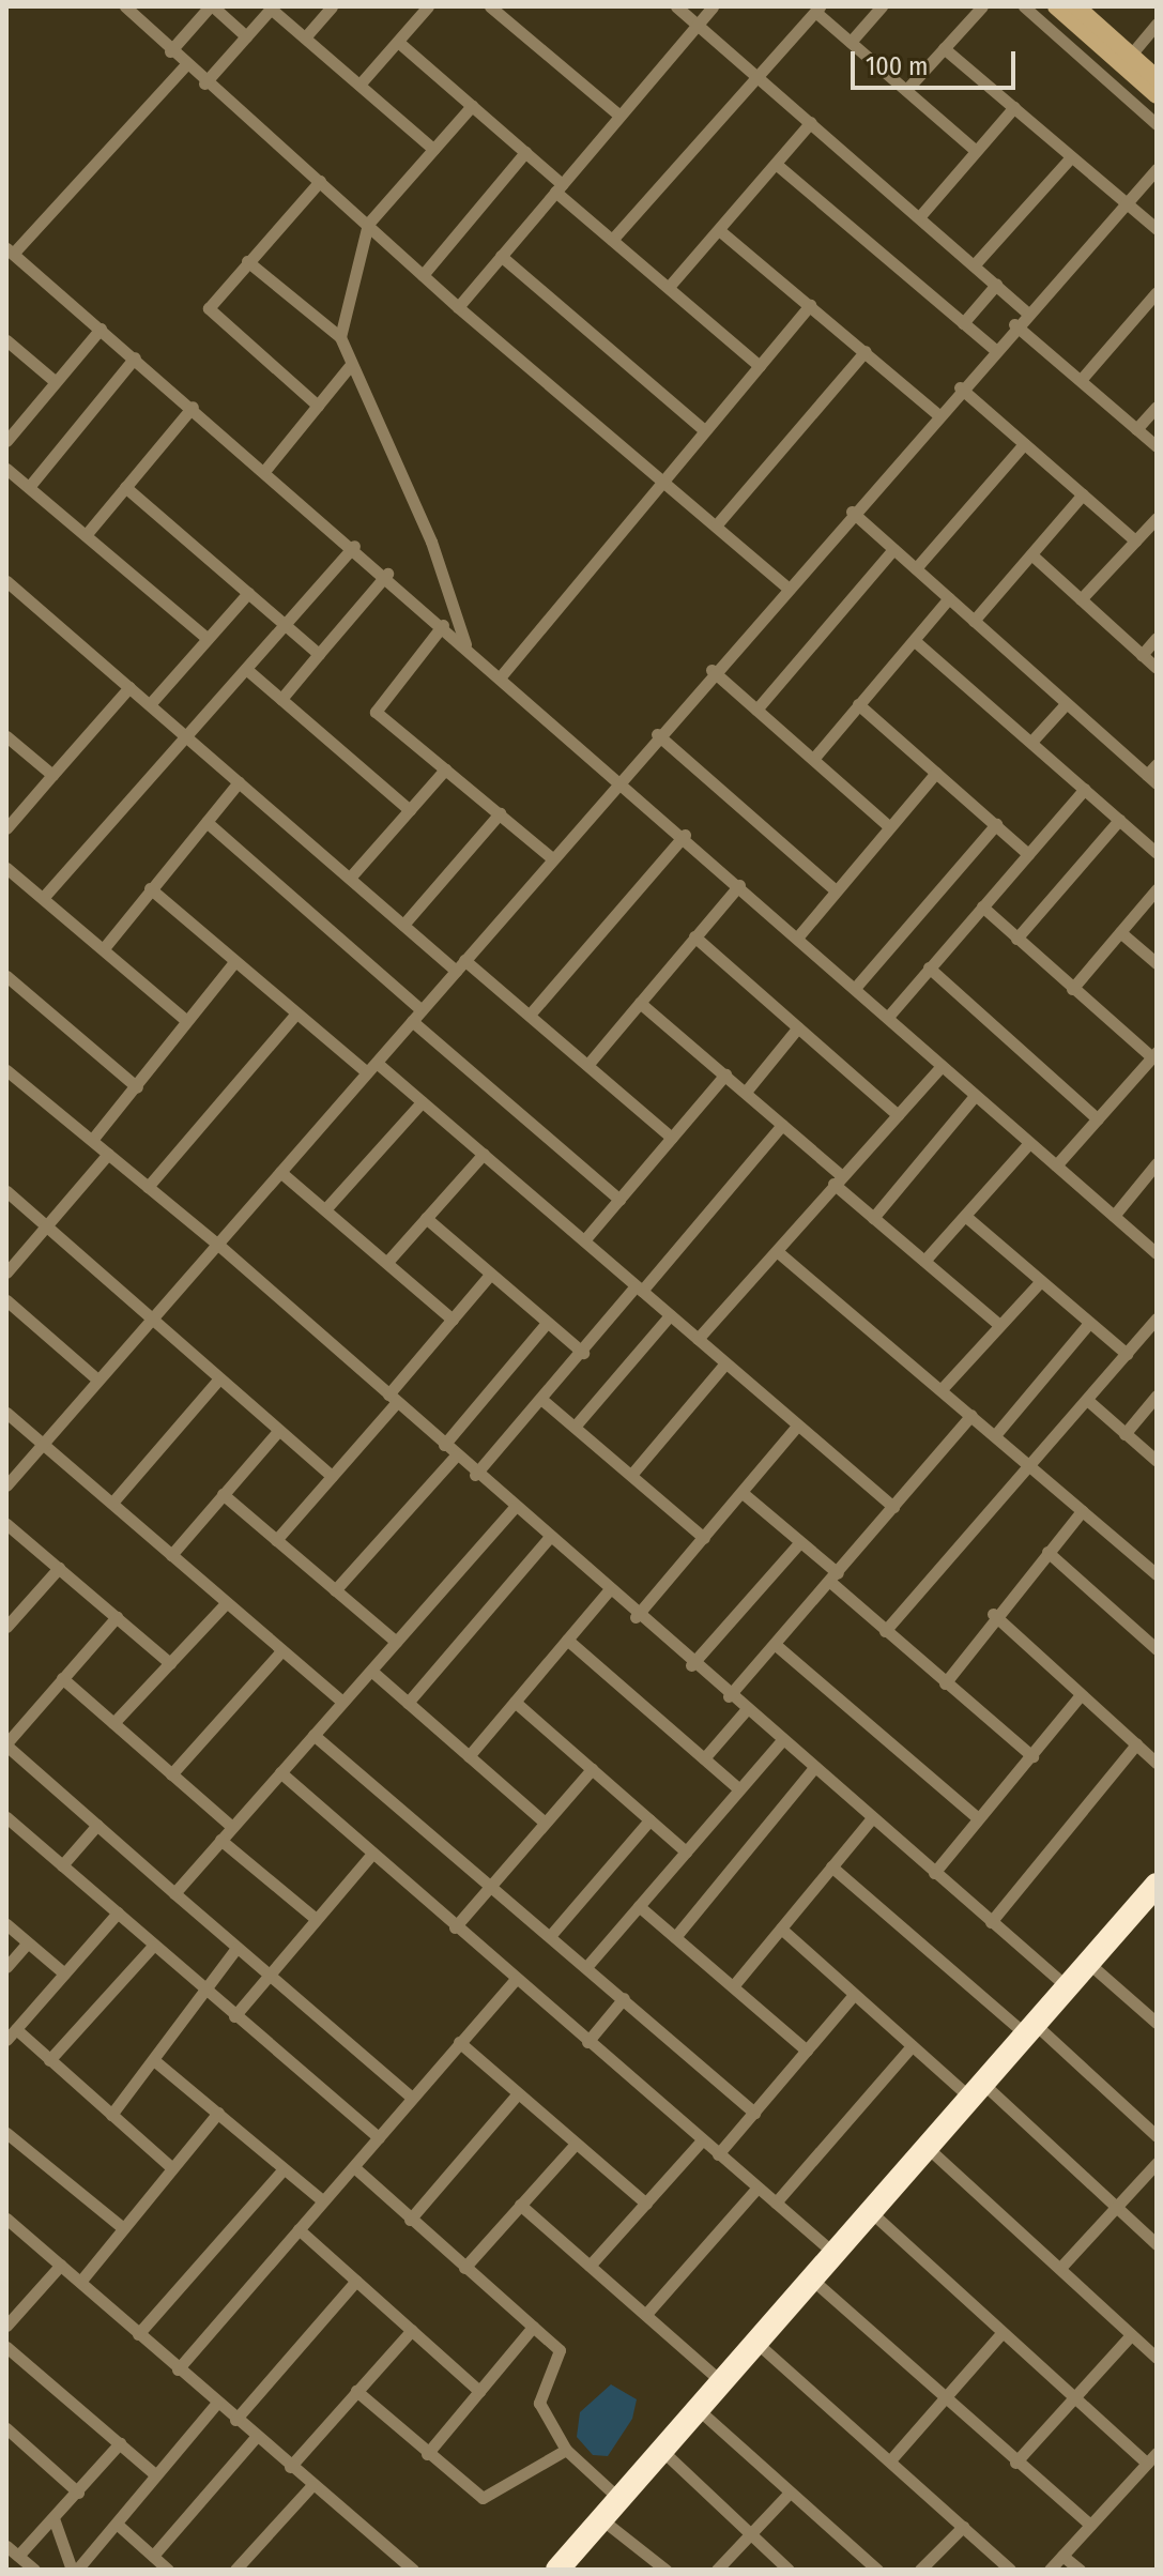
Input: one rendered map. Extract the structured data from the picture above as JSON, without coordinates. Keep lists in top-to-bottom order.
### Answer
{
  "scale_bar": "100 m"
}
